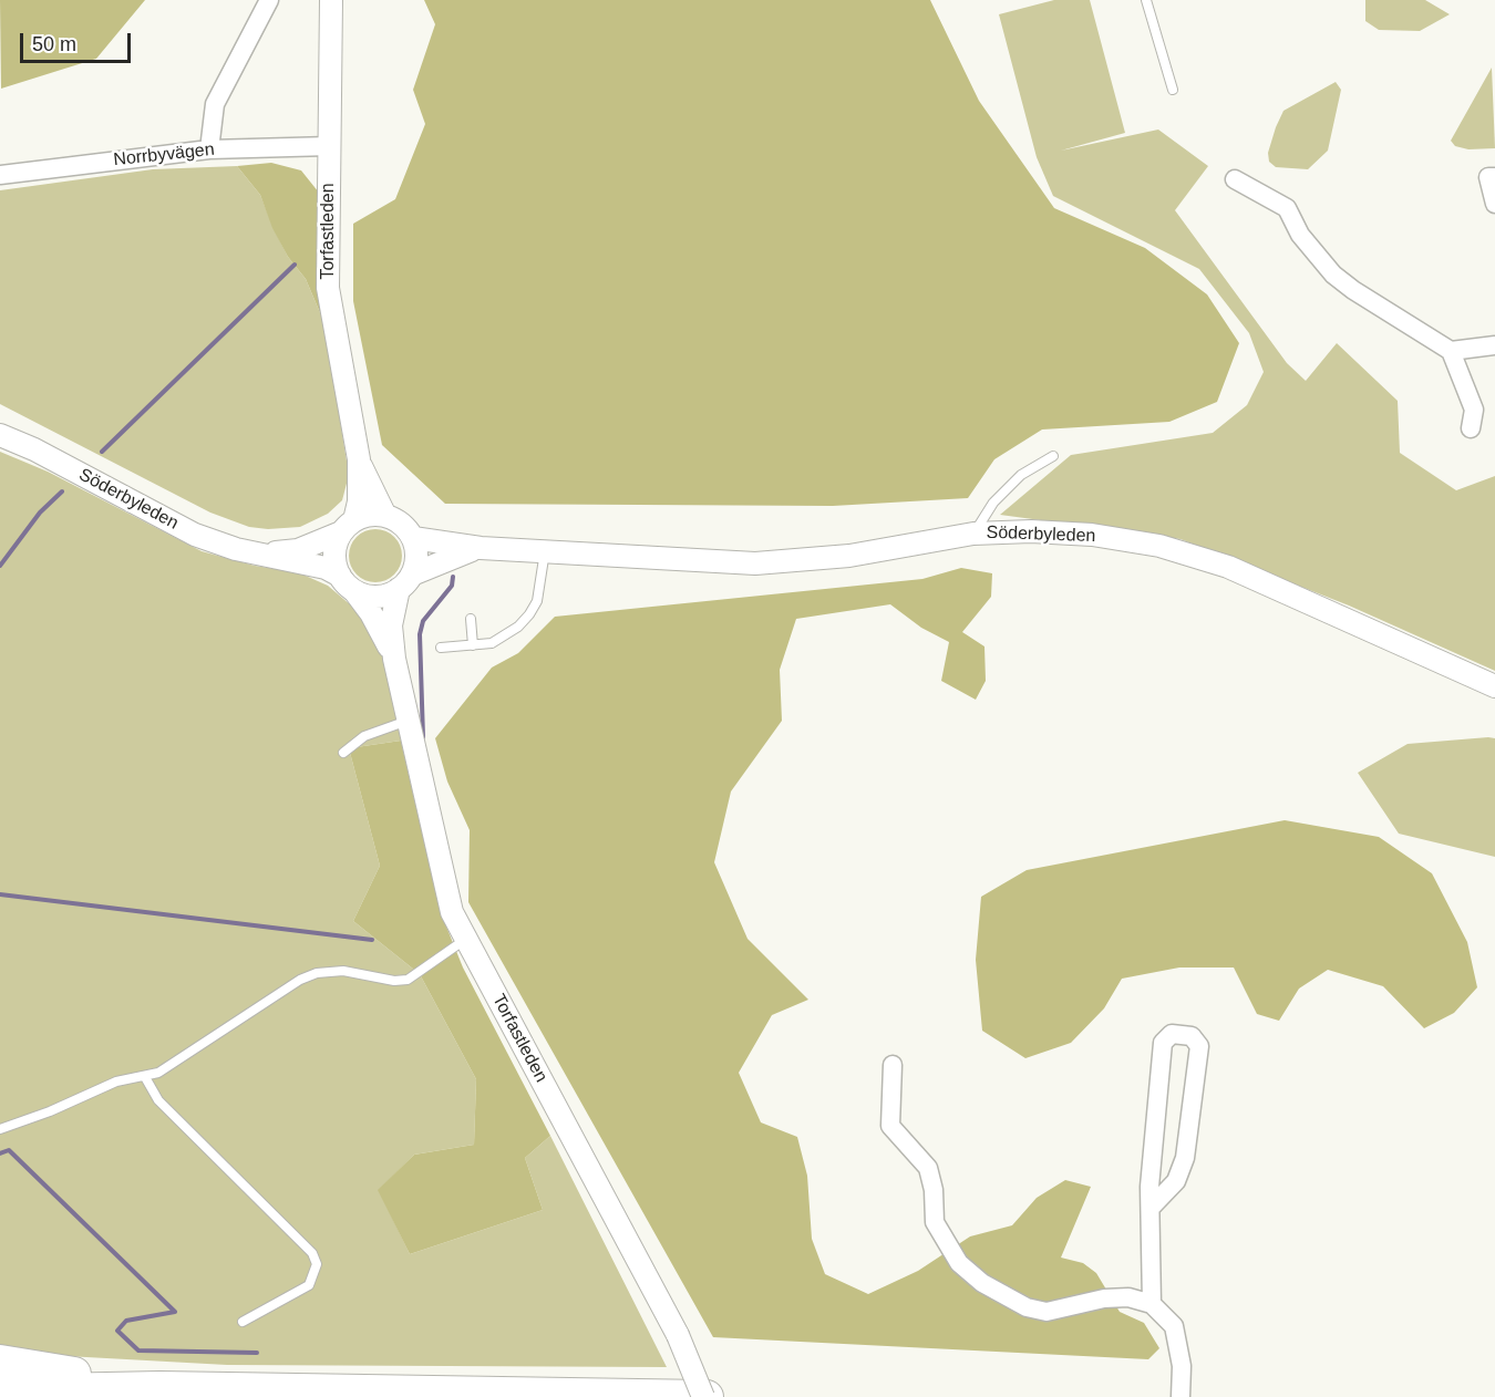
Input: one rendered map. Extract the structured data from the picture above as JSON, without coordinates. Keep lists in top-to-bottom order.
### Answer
{
  "streets": {
    "street": ["Norrbyvägen", "Torfastleden", "Söderbyleden"]
  },
  "crossings": [
    ["Norrbyvägen", "Torfastleden"],
    ["Torfastleden", "Söderbyleden"]
  ],
  "scale_bar": "50 m"
}
